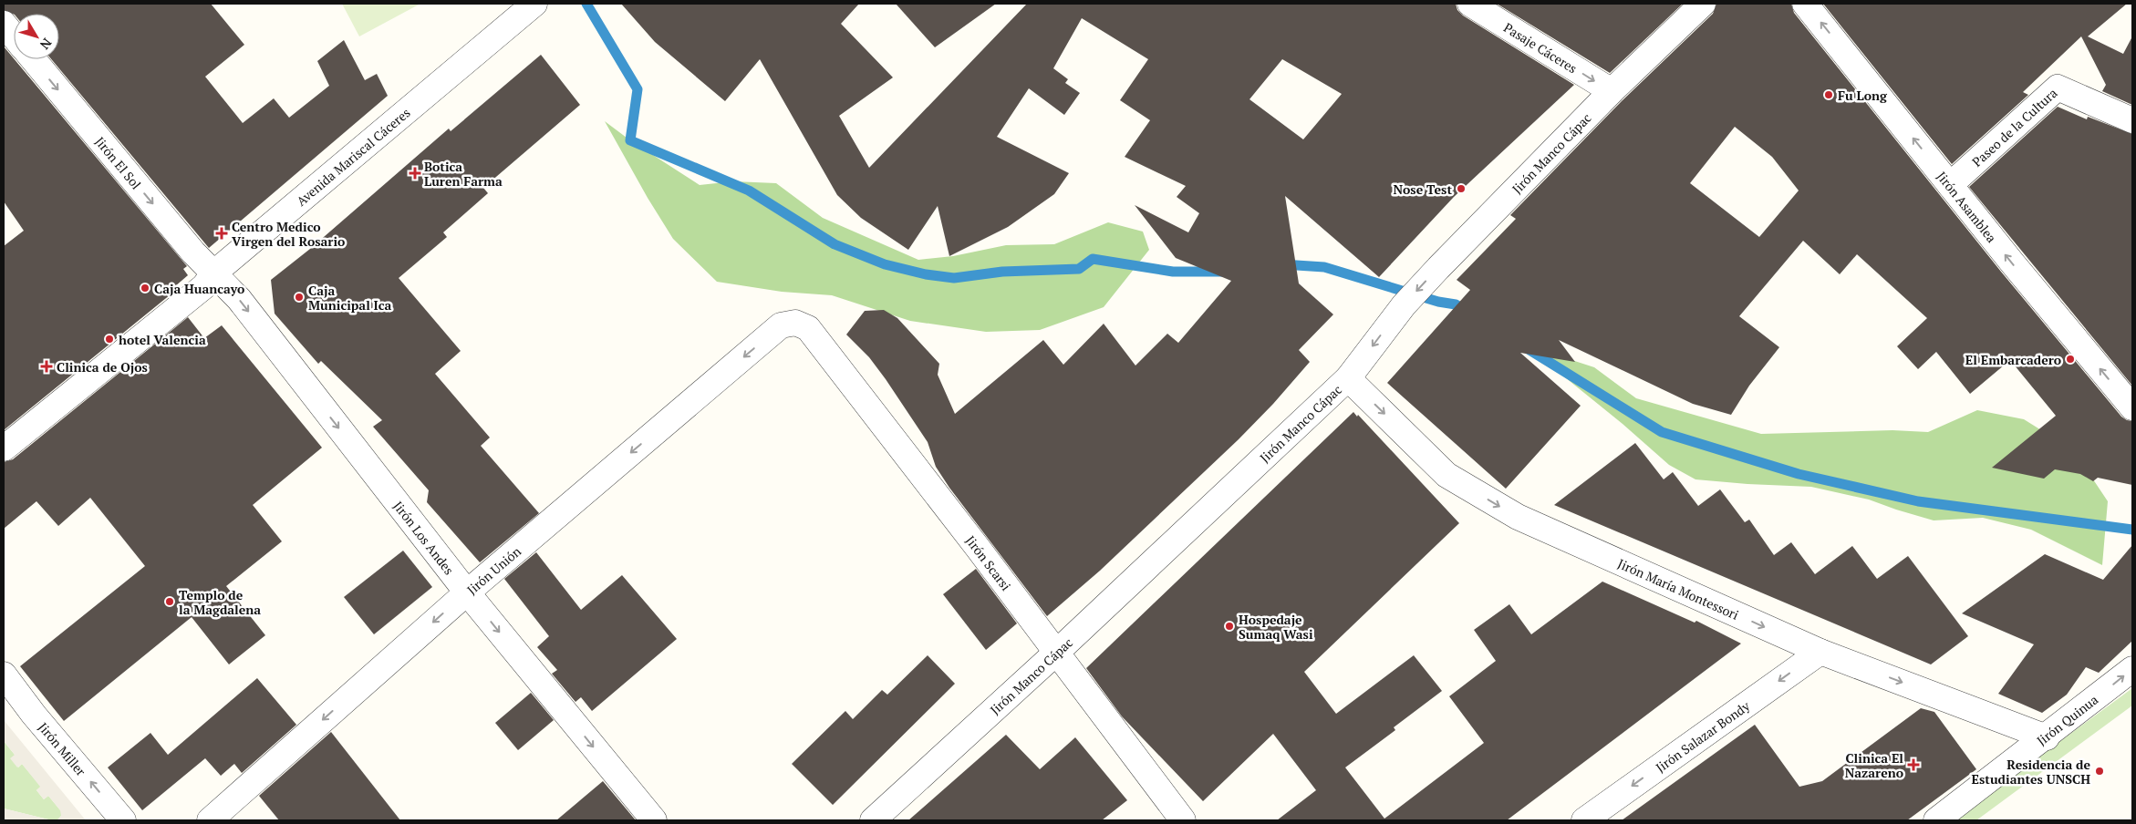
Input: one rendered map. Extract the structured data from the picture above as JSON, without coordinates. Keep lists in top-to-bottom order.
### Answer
{
  "streets": {
    "street": [
      "Pasaje Cáceres",
      "Paseo de la Cultura",
      "Jirón Manco Cápac",
      "Avenida Mariscal Cáceres",
      "Jirón El Sol",
      "Jirón Asamblea",
      "Jirón Los Andes",
      "Jirón Scarsi",
      "Jirón Unión",
      "Jirón María Montessori",
      "Jirón Quinua",
      "Jirón Salazar Bondy",
      "Jirón Miller"
    ]
  },
  "crossings": [
    ["Pasaje Cáceres", "Jirón Manco Cápac"],
    ["Paseo de la Cultura", "Jirón Asamblea"],
    ["Jirón Manco Cápac", "Jirón Scarsi"],
    ["Jirón Manco Cápac", "Jirón María Montessori"],
    ["Avenida Mariscal Cáceres", "Jirón El Sol"],
    ["Avenida Mariscal Cáceres", "Jirón Los Andes"],
    ["Jirón El Sol", "Jirón Los Andes"],
    ["Jirón Los Andes", "Jirón Unión"],
    ["Jirón Scarsi", "Jirón Unión"],
    ["Jirón María Montessori", "Jirón Quinua"],
    ["Jirón María Montessori", "Jirón Salazar Bondy"]
  ],
  "one_way": [
    "Pasaje Cáceres",
    "Jirón El Sol",
    "Jirón Asamblea",
    "Jirón Los Andes",
    "Jirón Unión",
    "Jirón María Montessori",
    "Jirón Quinua",
    "Jirón Salazar Bondy",
    "Jirón Miller"
  ],
  "places": {
    "other": [
      "Fu Long",
      "Nose Test",
      "Caja Huancayo",
      "Caja Municipal Ica",
      "hotel Valencia",
      "El Embarcadero",
      "Templo de la Magdalena",
      "Hospedaje Sumaq Wasi",
      "Residencia de Estudiantes UNSCH"
    ],
    "health": [
      "Botica Luren Farma",
      "Centro Medico Virgen del Rosario",
      "Clinica de Ojos",
      "Clinica El Nazareno"
    ]
  },
  "north": "bottom right"
}
